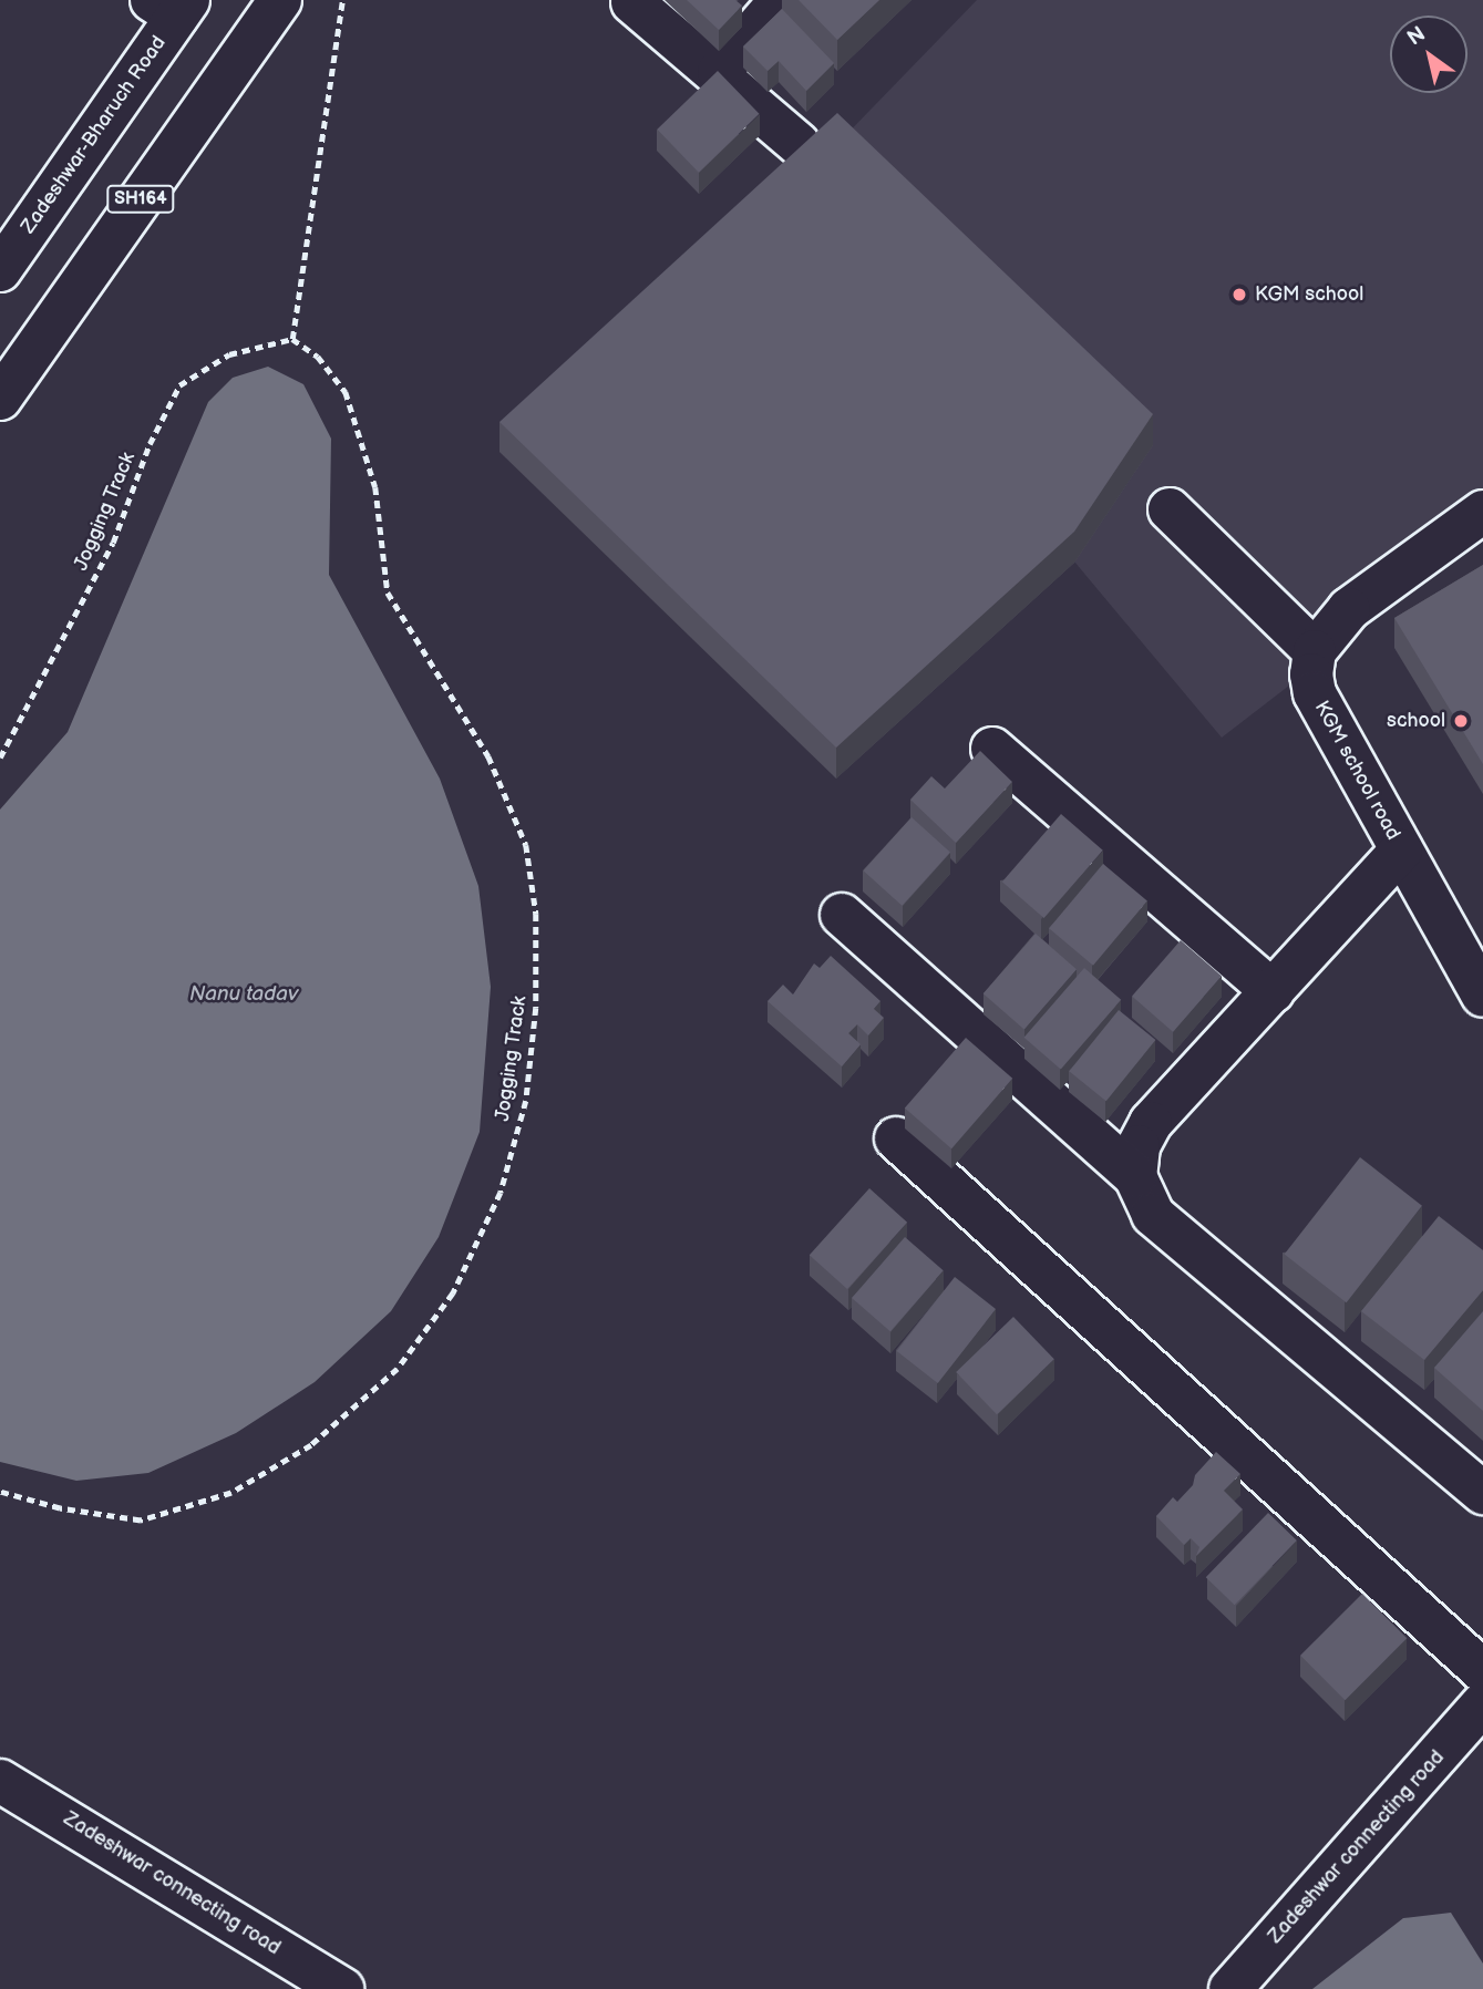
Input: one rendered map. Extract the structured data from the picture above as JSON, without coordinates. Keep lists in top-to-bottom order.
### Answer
{
  "streets": {
    "street": [
      "Zadeshwar-Bharuch Road",
      "SH164",
      "KGM school road",
      "Zadeshwar connecting road"
    ],
    "path": ["Jogging Track"]
  },
  "water": ["Nanu tadav"],
  "places": ["KGM school", "school"],
  "north": "top left"
}
